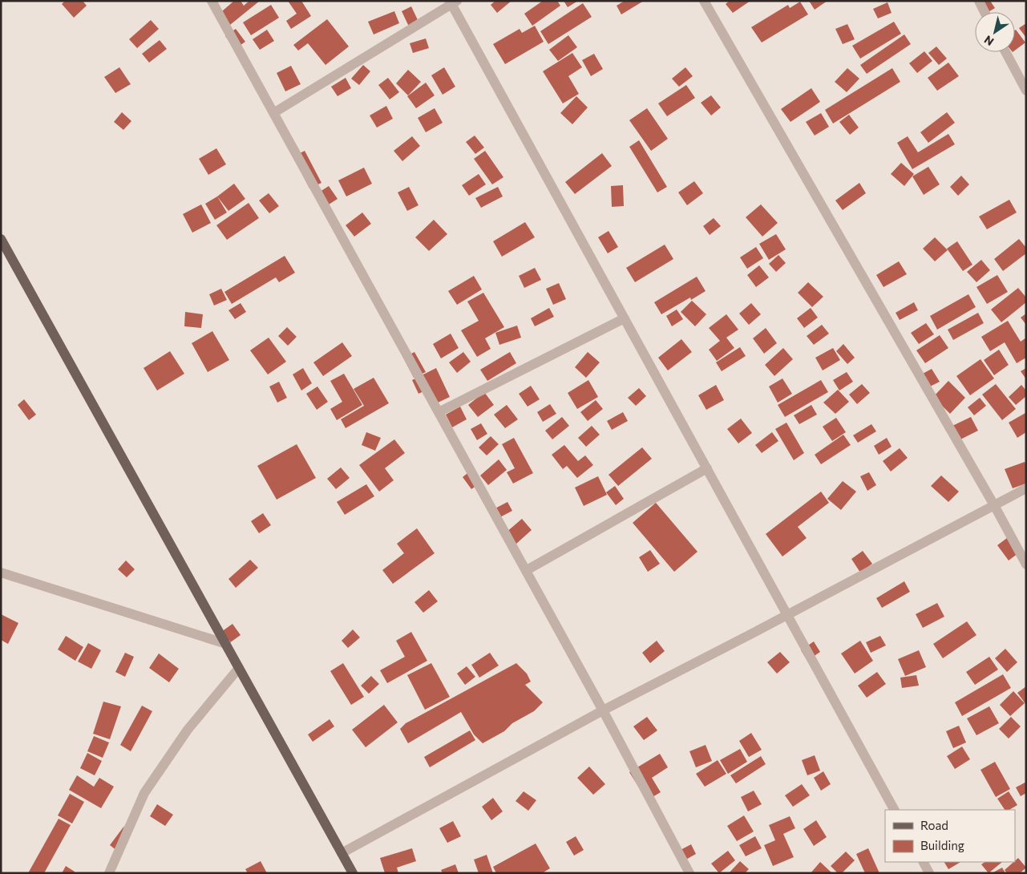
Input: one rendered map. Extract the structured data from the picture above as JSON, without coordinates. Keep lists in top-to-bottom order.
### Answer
{
  "legend": ["Road", "Building"],
  "north": "bottom left"
}
